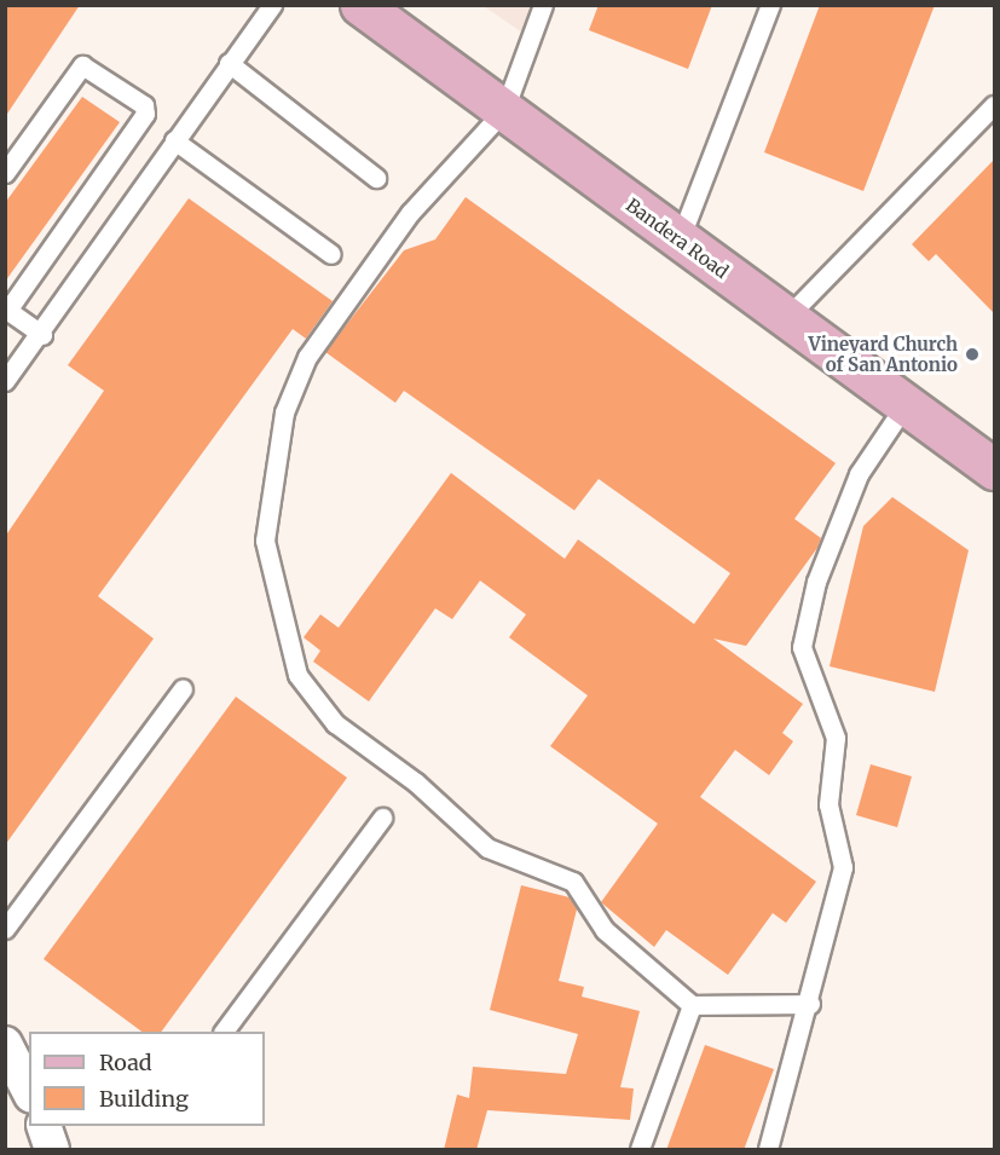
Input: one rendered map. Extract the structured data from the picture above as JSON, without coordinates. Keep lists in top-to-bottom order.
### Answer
{
  "streets": {
    "main road": ["Bandera Road"]
  },
  "places": ["Vineyard Church of San Antonio"],
  "legend": ["Road", "Building"]
}
